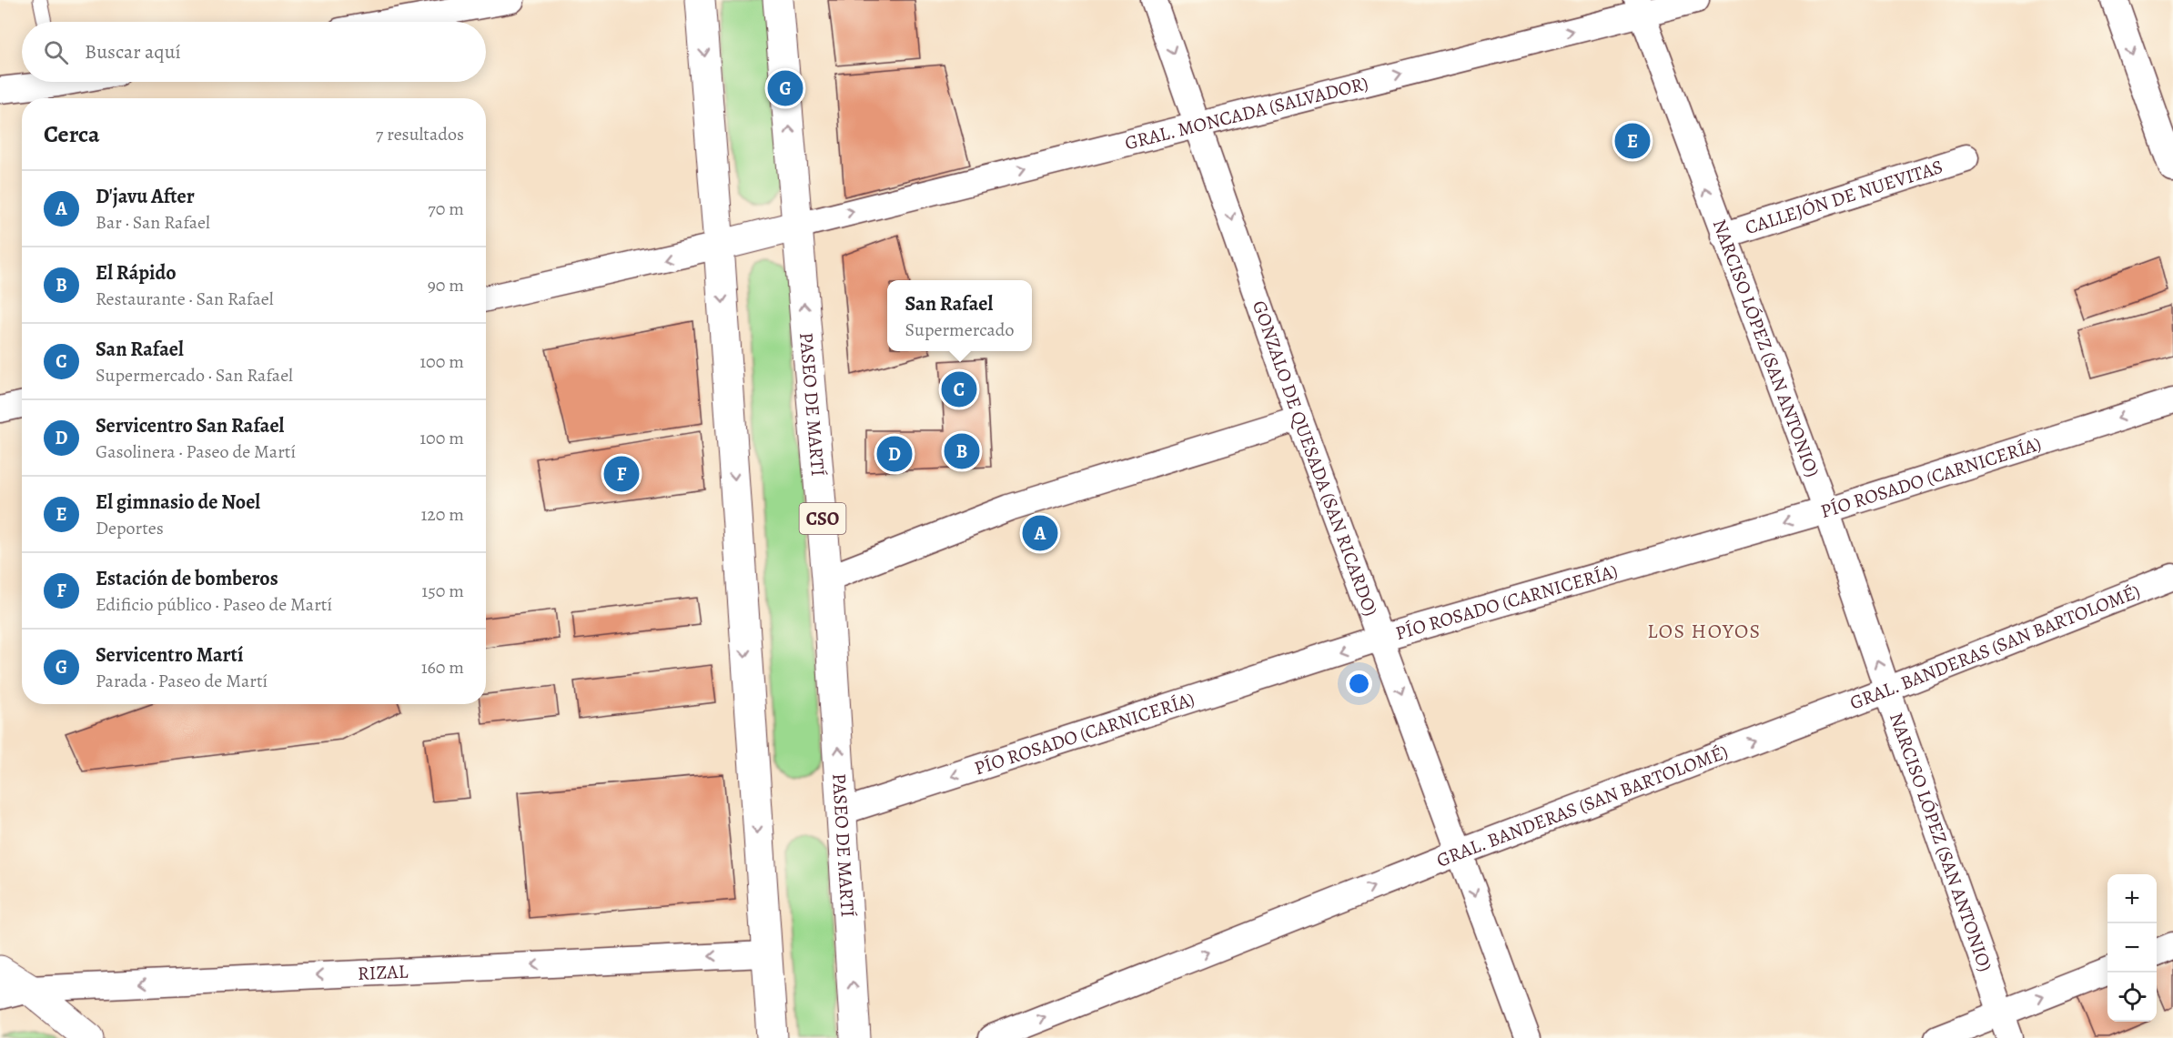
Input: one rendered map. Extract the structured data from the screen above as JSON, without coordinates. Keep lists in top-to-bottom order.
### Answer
{
  "streets": {
    "main road": ["PASEO DE MARTÍ", "CSO"],
    "street": [
      "GRAL. MONCADA (SALVADOR)",
      "CALLEJÓN DE NUEVITAS",
      "NARCISO LÓPEZ (SAN ANTONIO)",
      "GONZALO DE QUESADA (SAN RICARDO)",
      "PÍO ROSADO (CARNICERÍA)",
      "GRAL. BANDERAS (SAN BARTOLOMÉ)",
      "RIZAL"
    ]
  },
  "crossings": [
    ["GRAL. MONCADA (SALVADOR)", "NARCISO LÓPEZ (SAN ANTONIO)"],
    ["GRAL. MONCADA (SALVADOR)", "PASEO DE MARTÍ"],
    ["GRAL. MONCADA (SALVADOR)", "GONZALO DE QUESADA (SAN RICARDO)"],
    ["CALLEJÓN DE NUEVITAS", "NARCISO LÓPEZ (SAN ANTONIO)"],
    ["NARCISO LÓPEZ (SAN ANTONIO)", "PÍO ROSADO (CARNICERÍA)"],
    ["NARCISO LÓPEZ (SAN ANTONIO)", "GRAL. BANDERAS (SAN BARTOLOMÉ)"],
    ["PASEO DE MARTÍ", "PÍO ROSADO (CARNICERÍA)"],
    ["GONZALO DE QUESADA (SAN RICARDO)", "PÍO ROSADO (CARNICERÍA)"],
    ["GONZALO DE QUESADA (SAN RICARDO)", "GRAL. BANDERAS (SAN BARTOLOMÉ)"]
  ],
  "one_way": [
    "GRAL. MONCADA (SALVADOR)",
    "NARCISO LÓPEZ (SAN ANTONIO)",
    "GONZALO DE QUESADA (SAN RICARDO)",
    "PÍO ROSADO (CARNICERÍA)",
    "GRAL. BANDERAS (SAN BARTOLOMÉ)",
    "RIZAL"
  ],
  "districts": ["LOS HOYOS"],
  "page": {
    "search": "Buscar aquí",
    "pins": [
      "G",
      "E",
      "C",
      "B",
      "D",
      "F",
      "A"
    ],
    "heading": ["Cerca", "7 resultados"],
    "list": [
      {
        "mark": "A",
        "name": "D'javu After",
        "note": "Bar · San Rafael",
        "value": "70 m"
      },
      {
        "mark": "B",
        "name": "El Rápido",
        "note": "Restaurante · San Rafael",
        "value": "90 m"
      },
      {
        "mark": "C",
        "name": "San Rafael",
        "note": "Supermercado · San Rafael",
        "value": "100 m"
      },
      {
        "mark": "D",
        "name": "Servicentro San Rafael",
        "note": "Gasolinera · Paseo de Martí",
        "value": "100 m"
      },
      {
        "mark": "E",
        "name": "El gimnasio de Noel",
        "note": "Deportes",
        "value": "120 m"
      },
      {
        "mark": "F",
        "name": "Estación de bomberos",
        "note": "Edificio público · Paseo de Martí",
        "value": "150 m"
      },
      {
        "mark": "G",
        "name": "Servicentro Martí",
        "note": "Parada · Paseo de Martí",
        "value": "160 m"
      }
    ],
    "popup": ["San Rafael", "Supermercado"],
    "map_buttons": ["+", "−"]
  }
}
